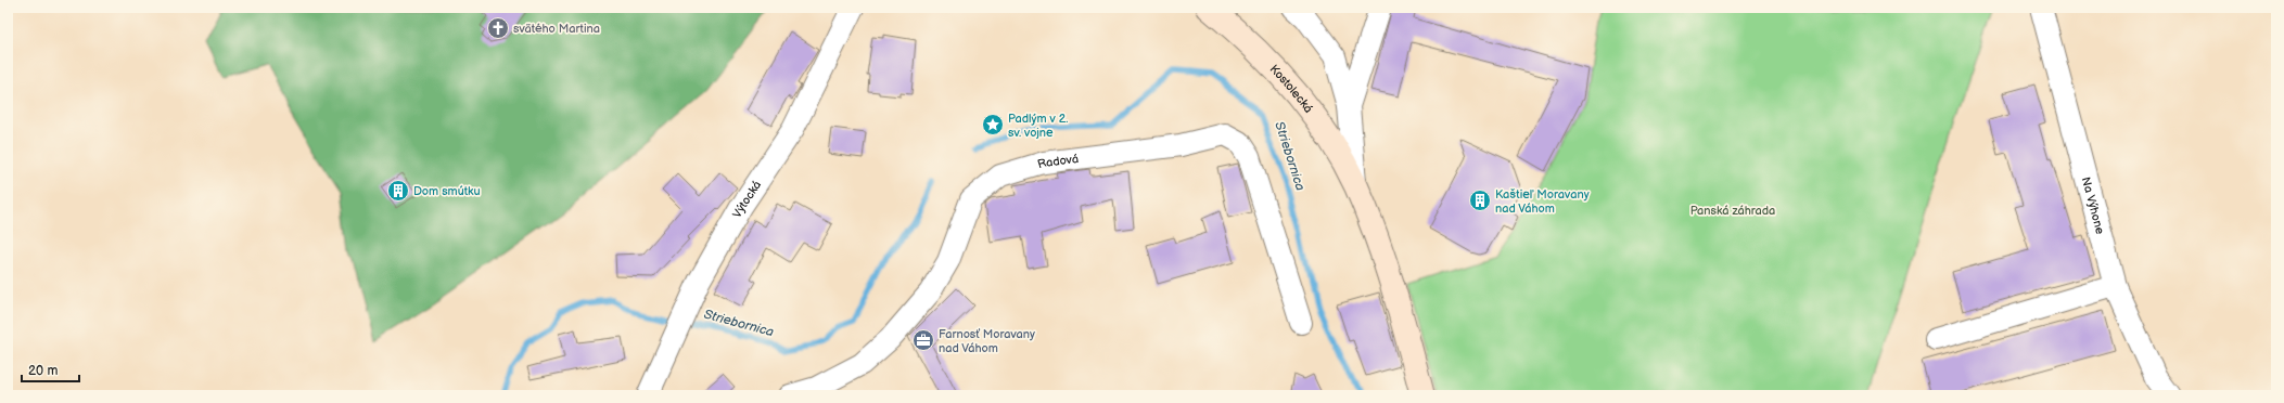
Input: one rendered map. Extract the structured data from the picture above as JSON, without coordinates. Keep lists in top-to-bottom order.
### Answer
{
  "streets": {
    "main road": ["Kostolecká"],
    "street": ["Radová", "Výtocká", "Na Výhone"]
  },
  "water": ["Striebornica"],
  "parks": ["Panská záhrada"],
  "places": {
    "church": ["svätého Martina"],
    "place": ["Padlým v 2. sv. vojne"],
    "building": ["Dom smútku", "Kaštieľ Moravany nad Váhom"],
    "office": ["Farnosť Moravany nad Váhom"]
  },
  "scale_bar": "20 m"
}
